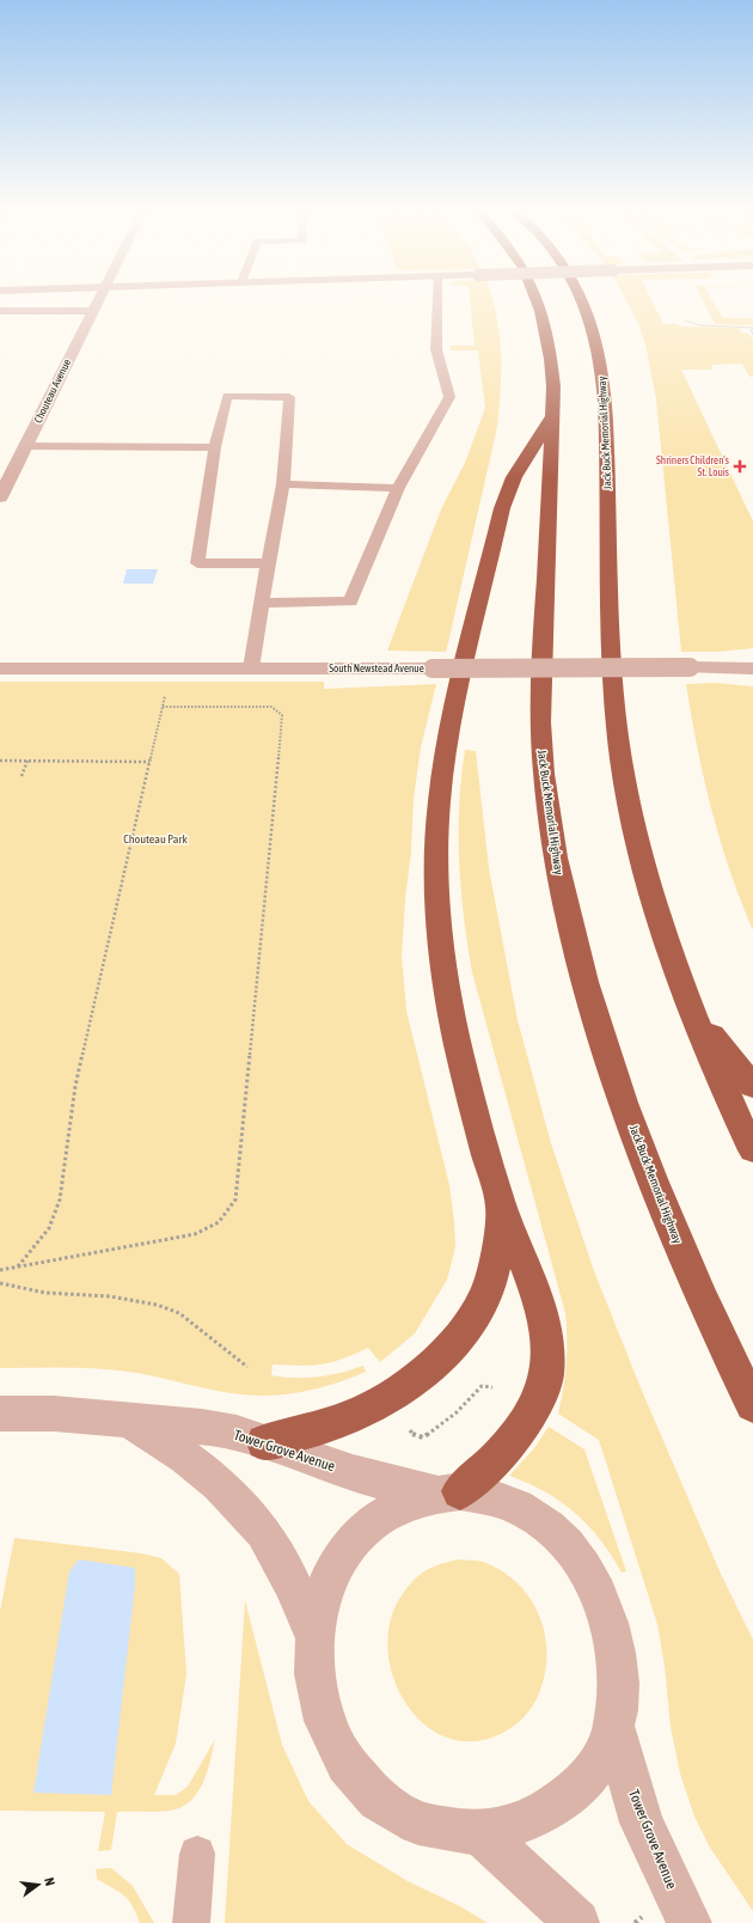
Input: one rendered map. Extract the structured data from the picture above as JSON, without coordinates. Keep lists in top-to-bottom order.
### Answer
{
  "streets": {
    "highway": ["Jack Buck Memorial Highway"],
    "street": ["Chouteau Avenue", "South Newstead Avenue", "Tower Grove Avenue"]
  },
  "parks": ["Chouteau Park"],
  "places": {
    "health": ["Shriners Children's St. Louis"]
  },
  "north": "right"
}
